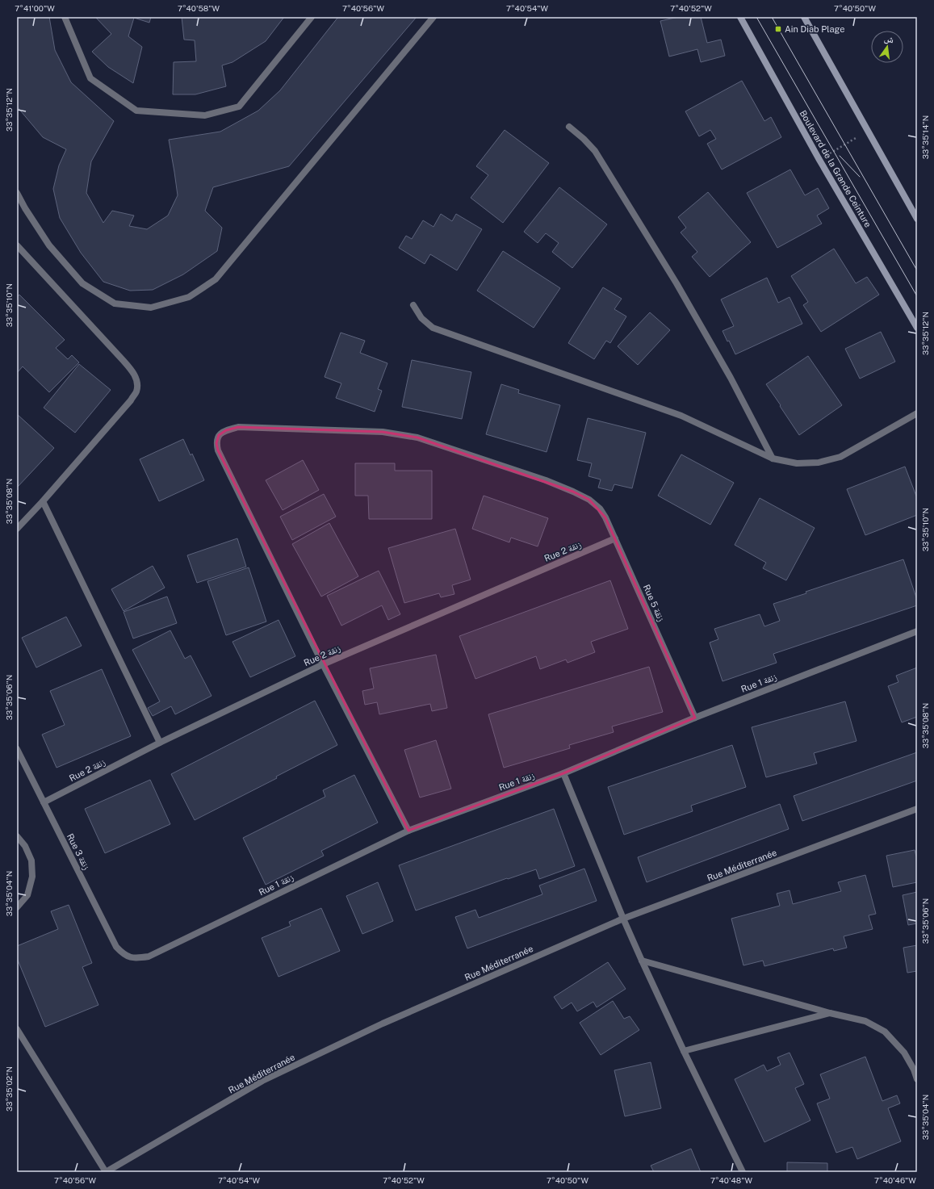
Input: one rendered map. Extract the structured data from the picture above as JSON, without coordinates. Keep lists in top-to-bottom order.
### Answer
{
  "streets": {
    "main road": ["Boulevard de la Grande Ceinture"],
    "street": [
      "Rue 2 زنقة",
      "Rue 5 زنقة",
      "Rue 1 زنقة",
      "Rue 3 زنقة",
      "Rue Méditerranée"
    ]
  },
  "crossings": [
    ["Rue 2 زنقة", "Rue 5 زنقة"],
    ["Rue 2 زنقة", "Rue 3 زنقة"],
    ["Rue 5 زنقة", "Rue 1 زنقة"],
    ["Rue 1 زنقة", "Rue 3 زنقة"]
  ],
  "places": {
    "transit": ["Ain Diab Plage"]
  },
  "north": "top",
  "coordinates": [
    "7°41'00\"W",
    "7°40'58\"W",
    "7°40'56\"W",
    "7°40'54\"W",
    "7°40'52\"W",
    "7°40'50\"W",
    "33°35'12\"N",
    "33°35'14\"N",
    "33°35'10\"N",
    "33°35'08\"N",
    "33°35'06\"N",
    "33°35'04\"N",
    "33°35'02\"N",
    "7°40'48\"W",
    "7°40'46\"W"
  ]
}
